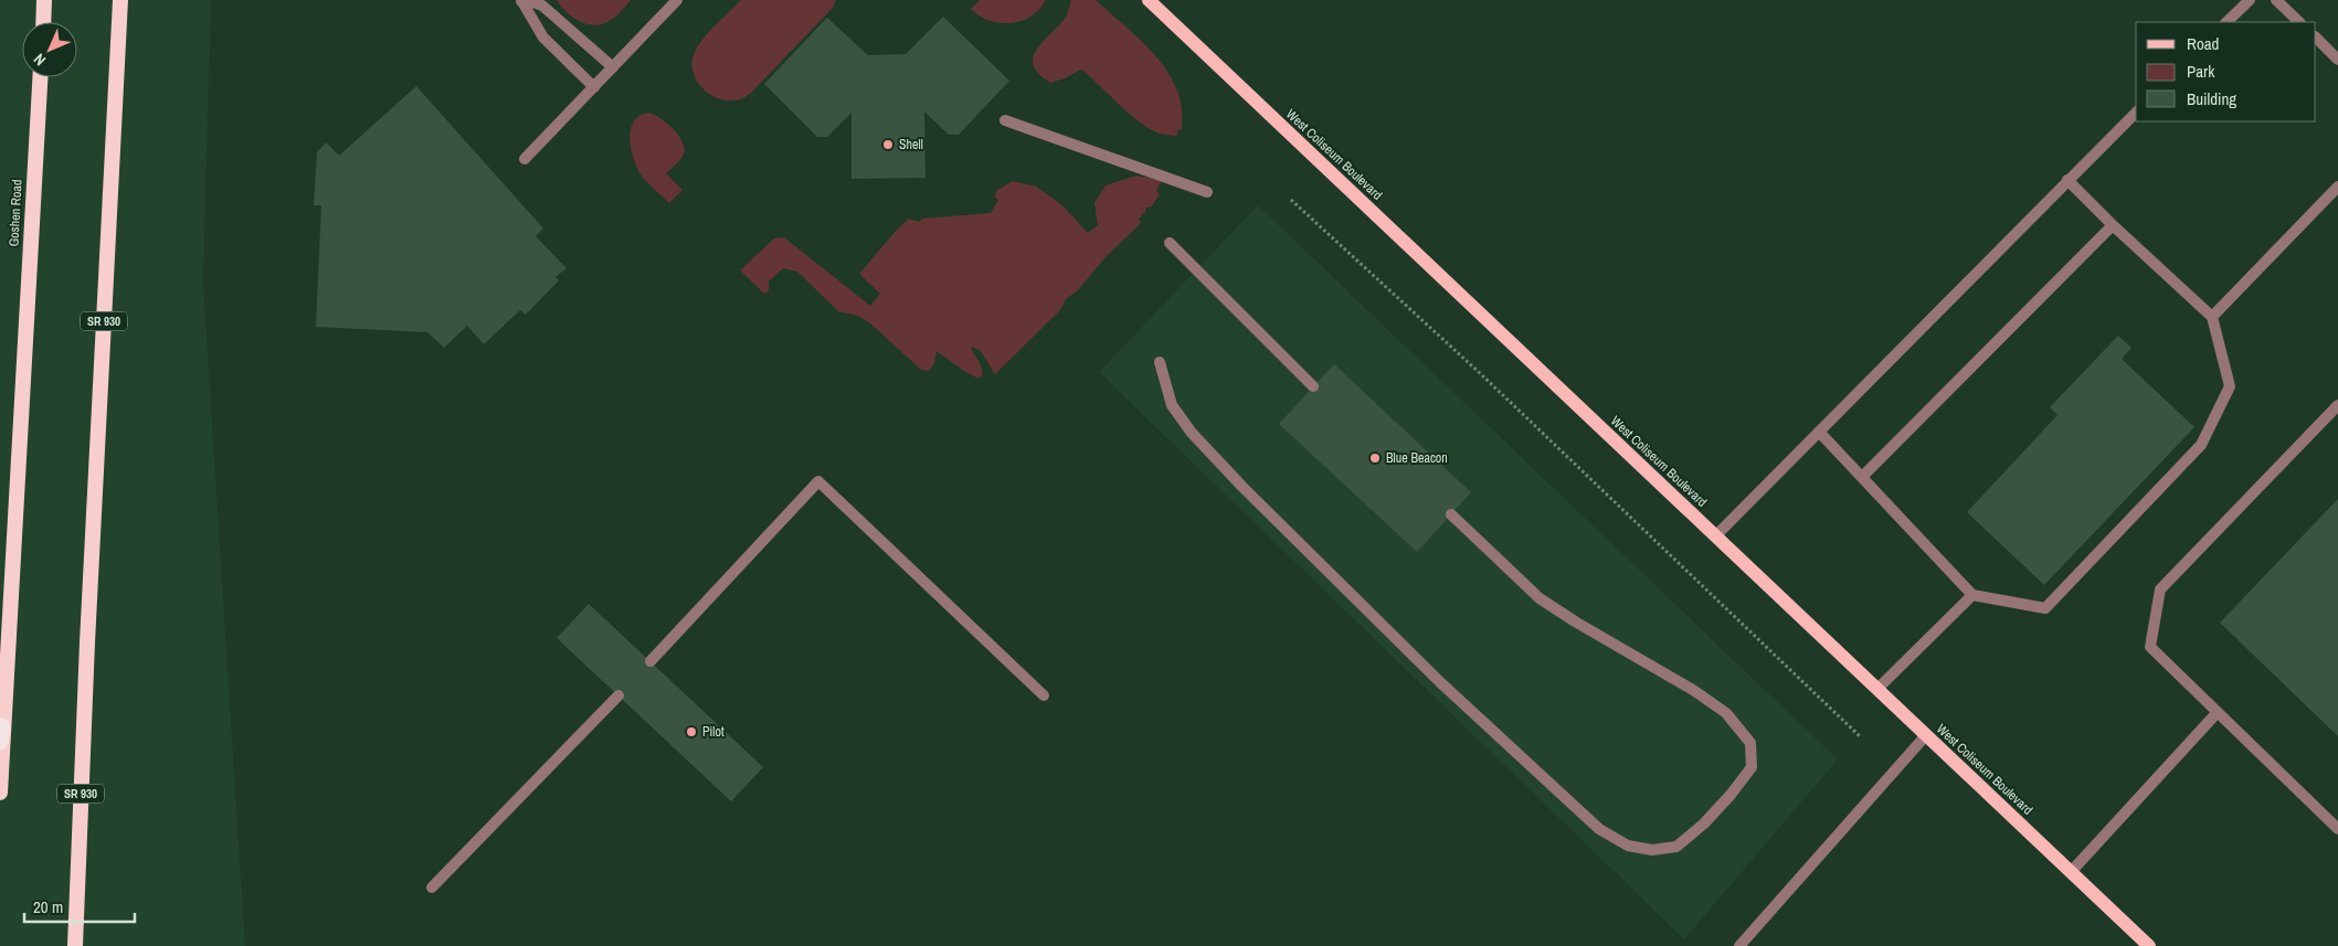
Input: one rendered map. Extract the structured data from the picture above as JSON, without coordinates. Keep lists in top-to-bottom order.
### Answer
{
  "streets": {
    "highway": ["Goshen Road", "SR 930"],
    "main road": ["West Coliseum Boulevard"]
  },
  "places": ["Shell", "Blue Beacon", "Pilot"],
  "legend": ["Road", "Park", "Building"],
  "scale_bar": "20 m",
  "north": "bottom left"
}
